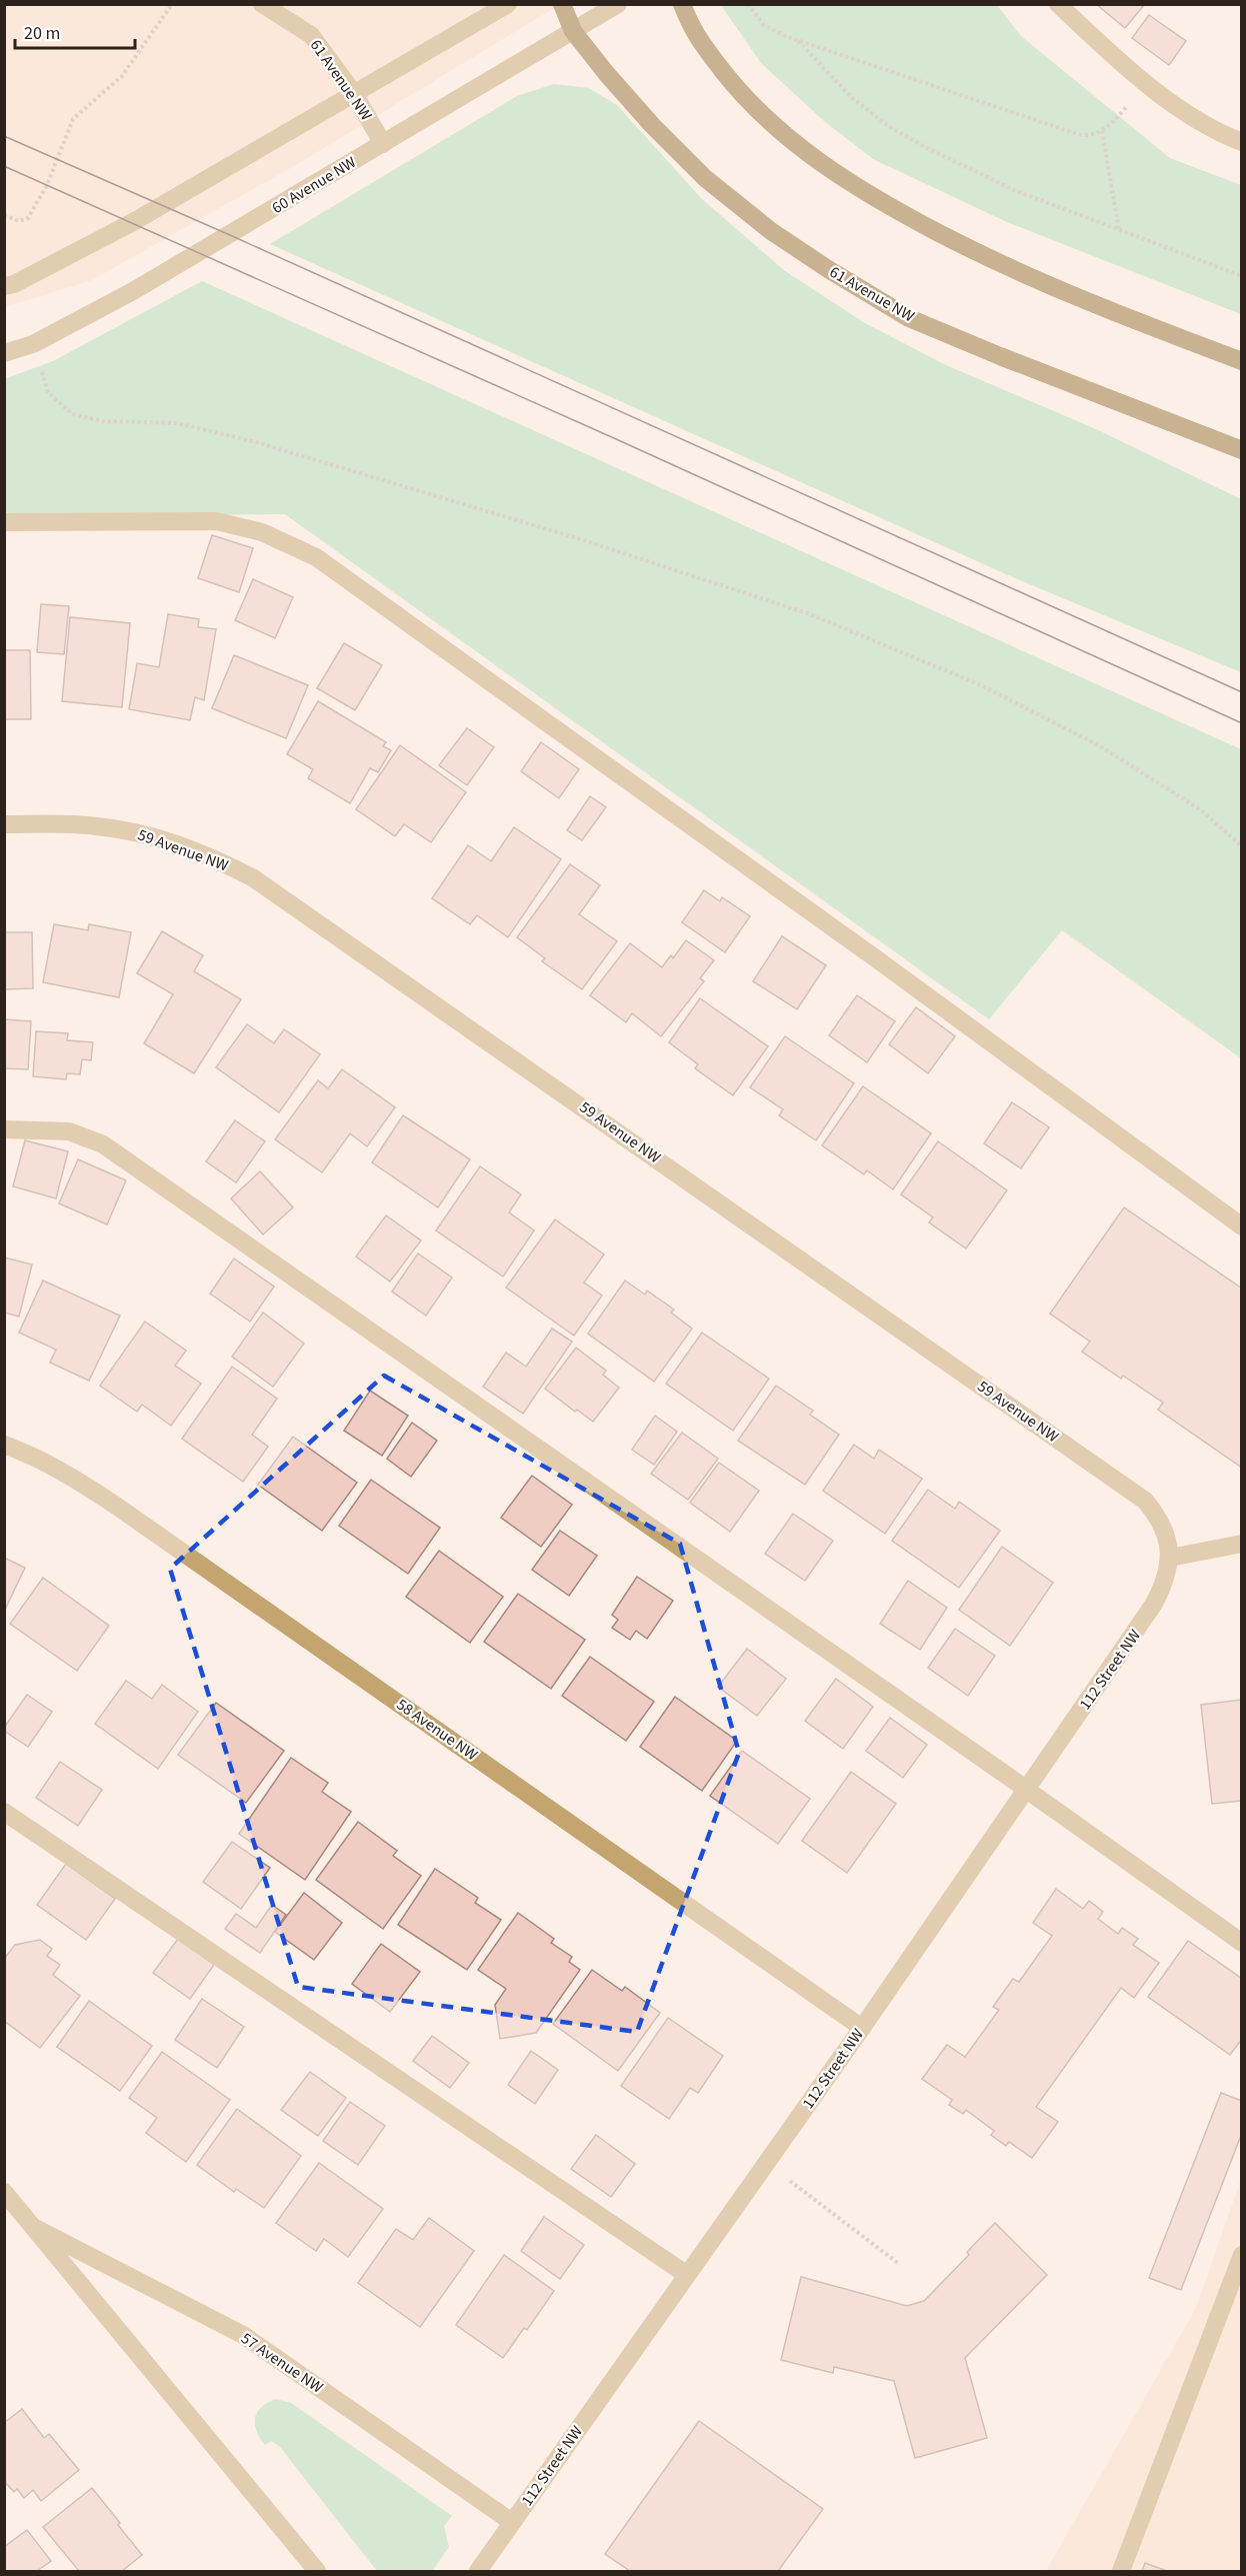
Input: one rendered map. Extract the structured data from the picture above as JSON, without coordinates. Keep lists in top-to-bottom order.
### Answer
{
  "streets": {
    "main road": ["61 Avenue NW"],
    "street": [
      "60 Avenue NW",
      "59 Avenue NW",
      "112 Street NW",
      "58 Avenue NW",
      "57 Avenue NW"
    ]
  },
  "crossings": [
    ["61 Avenue NW", "60 Avenue NW"],
    ["59 Avenue NW", "112 Street NW"],
    ["112 Street NW", "58 Avenue NW"],
    ["112 Street NW", "57 Avenue NW"]
  ],
  "scale_bar": "20 m"
}
